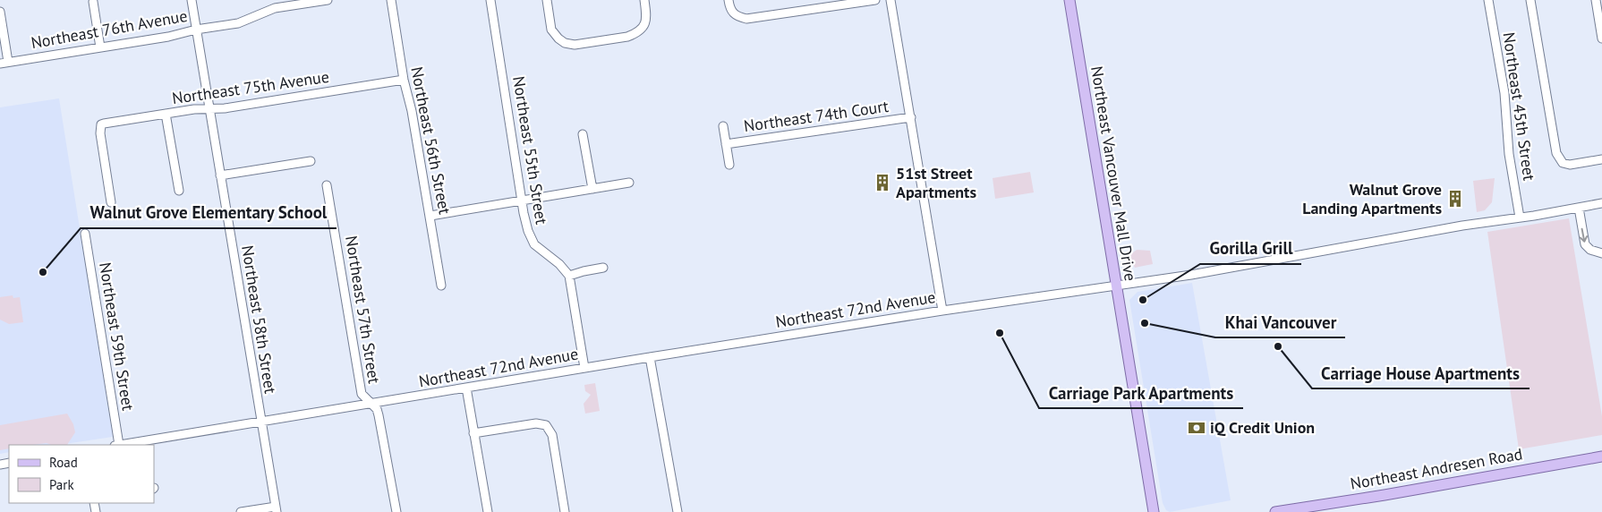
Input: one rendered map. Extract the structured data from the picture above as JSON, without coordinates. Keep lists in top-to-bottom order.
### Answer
{
  "streets": {
    "main road": ["Northeast Vancouver Mall Drive", "Northeast Andresen Road"],
    "street": [
      "Northeast 76th Avenue",
      "Northeast 75th Avenue",
      "Northeast 45th Street",
      "Northeast 74th Court",
      "Northeast 56th Street",
      "Northeast 55th Street",
      "Northeast 57th Street",
      "Northeast 72nd Avenue",
      "Northeast 58th Street",
      "Northeast 59th Street"
    ]
  },
  "crossings": [
    ["Northeast 76th Avenue", "Northeast 58th Street"],
    ["Northeast 75th Avenue", "Northeast 56th Street"],
    ["Northeast 75th Avenue", "Northeast 58th Street"],
    ["Northeast 45th Street", "Northeast 72nd Avenue"],
    ["Northeast Vancouver Mall Drive", "Northeast 72nd Avenue"],
    ["Northeast 57th Street", "Northeast 72nd Avenue"],
    ["Northeast 72nd Avenue", "Northeast 58th Street"]
  ],
  "places": {
    "building": ["51st Street Apartments", "Walnut Grove Landing Apartments"],
    "other": [
      "Walnut Grove Elementary School",
      "Gorilla Grill",
      "Khai Vancouver",
      "Carriage Park Apartments",
      "Carriage House Apartments"
    ],
    "bank": ["iQ Credit Union"]
  },
  "legend": ["Road", "Park"]
}
